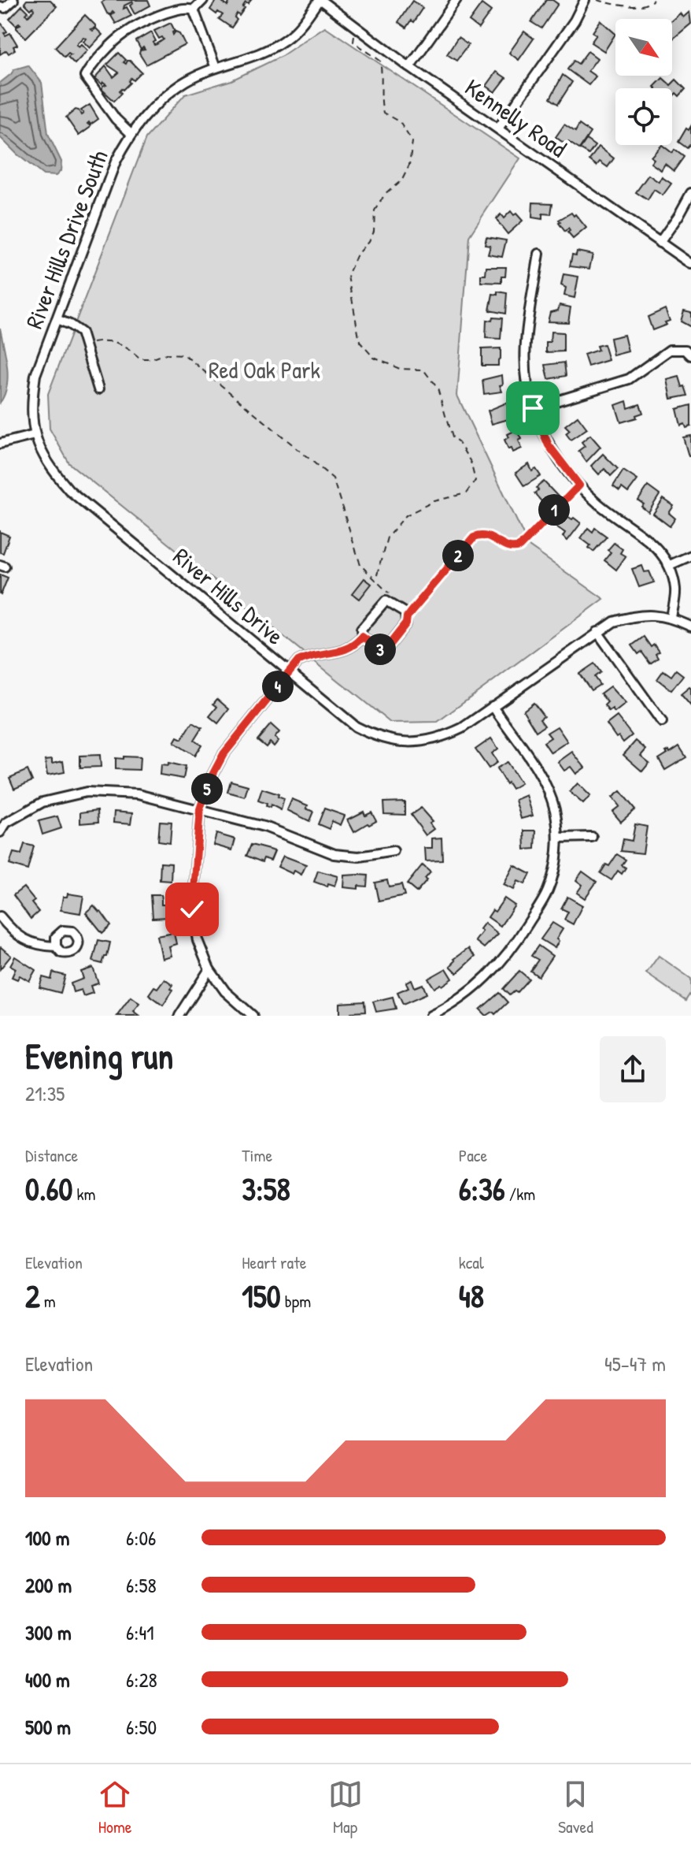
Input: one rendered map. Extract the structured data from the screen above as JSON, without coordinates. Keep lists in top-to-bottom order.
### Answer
{
  "streets": {
    "street": ["Kennelly Road", "River Hills Drive South", "River Hills Drive"]
  },
  "crossings": [
    ["Kennelly Road", "River Hills Drive South"],
    ["River Hills Drive South", "River Hills Drive"]
  ],
  "parks": ["Red Oak Park"],
  "north": "bottom right",
  "page": {
    "pins": [
      "1",
      "2",
      "3",
      "4",
      "5"
    ],
    "heading": ["Evening run", "21:35"],
    "stats": [
      ["Distance", "0.60 km"],
      ["Time", "3:58"],
      ["Pace", "6:36 /km"],
      ["Elevation", "2 m"],
      ["Heart rate", "150 bpm"],
      ["kcal", "48"]
    ],
    "chart": ["Elevation", "45–47 m"],
    "list": [
      {
        "name": "100 m",
        "note": "6:06"
      },
      {
        "name": "200 m",
        "note": "6:58"
      },
      {
        "name": "300 m",
        "note": "6:41"
      },
      {
        "name": "400 m",
        "note": "6:28"
      },
      {
        "name": "500 m",
        "note": "6:50"
      }
    ],
    "tabs": ["Home", "Map", "Saved"]
  }
}
